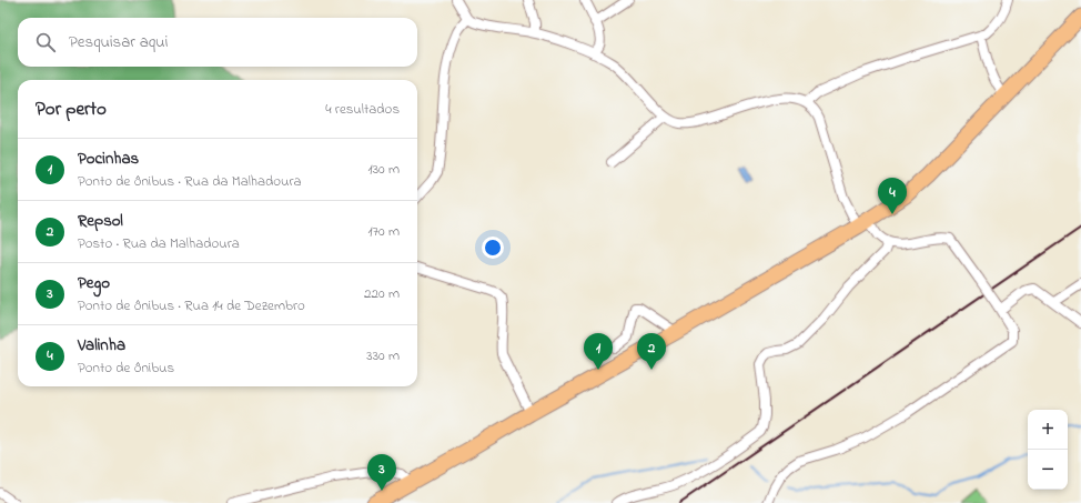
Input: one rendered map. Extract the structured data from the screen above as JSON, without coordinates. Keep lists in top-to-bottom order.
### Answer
{
  "page": {
    "search": "Pesquisar aqui",
    "heading": ["Por perto", "4 resultados"],
    "list": [
      {
        "mark": "1",
        "name": "Pocinhas",
        "note": "Ponto de ônibus · Rua da Malhadoura",
        "value": "130 m"
      },
      {
        "mark": "2",
        "name": "Repsol",
        "note": "Posto · Rua da Malhadoura",
        "value": "170 m"
      },
      {
        "mark": "3",
        "name": "Pego",
        "note": "Ponto de ônibus · Rua 14 de Dezembro",
        "value": "220 m"
      },
      {
        "mark": "4",
        "name": "Valinha",
        "note": "Ponto de ônibus",
        "value": "330 m"
      }
    ],
    "pins": [
      "4",
      "1",
      "2",
      "3"
    ],
    "map_buttons": ["+", "−"]
  }
}
